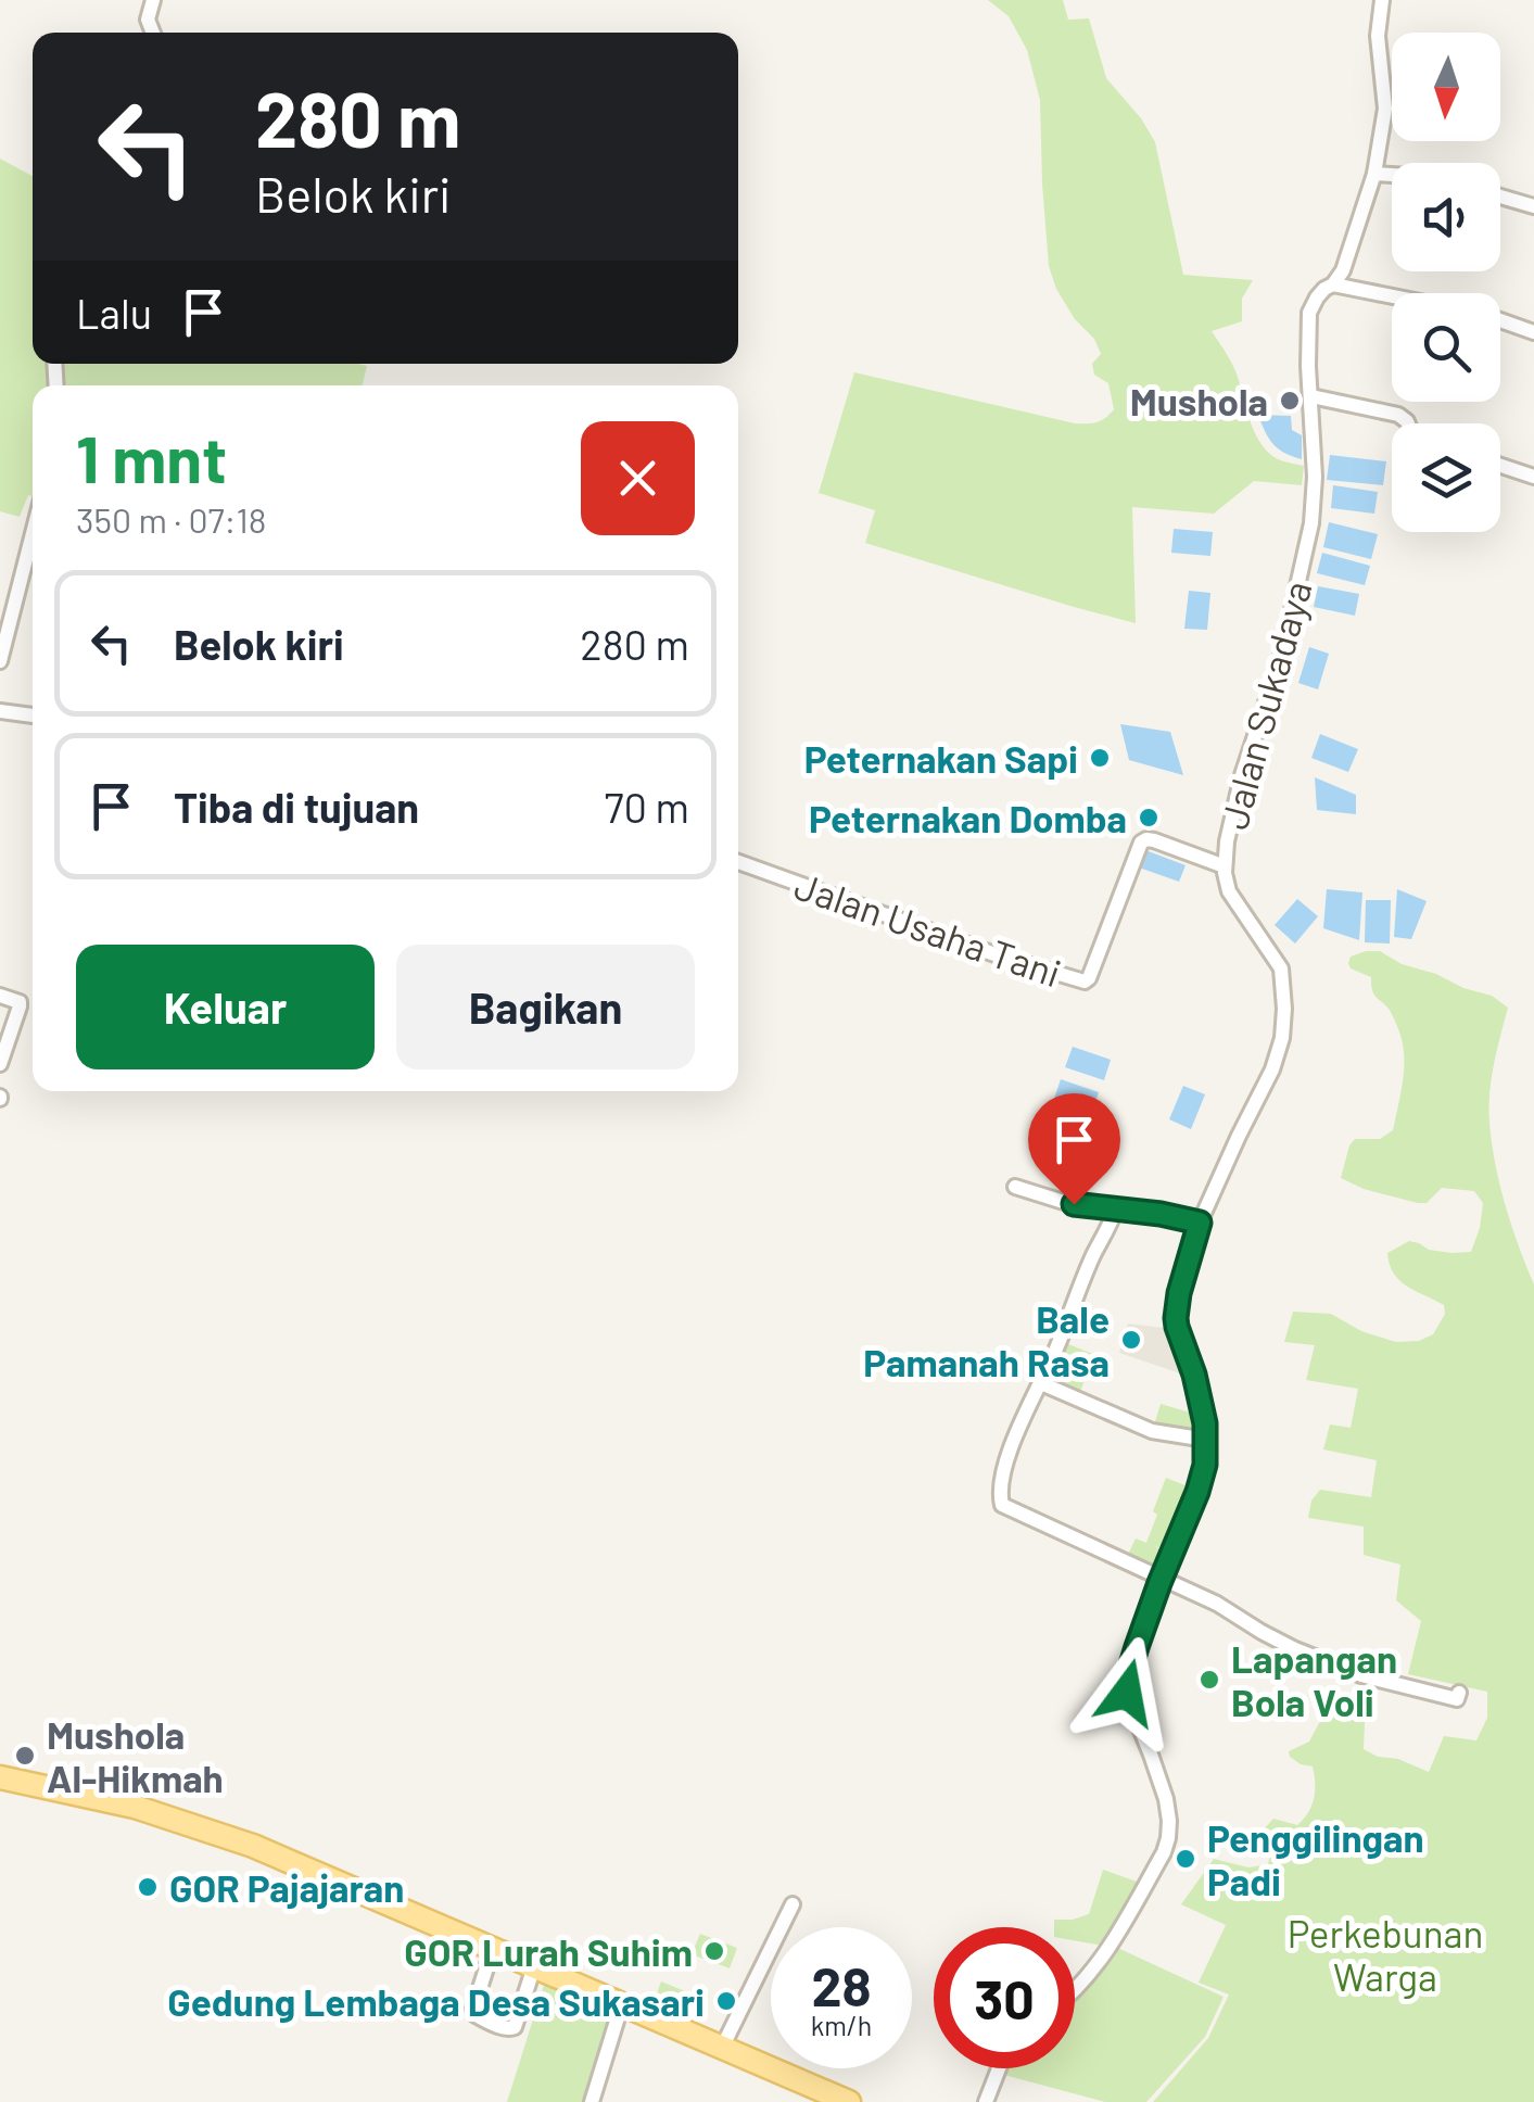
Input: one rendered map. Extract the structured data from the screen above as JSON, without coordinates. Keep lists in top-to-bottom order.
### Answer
{
  "streets": {
    "street": ["Jalan Sukadaya", "Jalan Usaha Tani"]
  },
  "crossings": [
    ["Jalan Sukadaya", "Jalan Usaha Tani"]
  ],
  "parks": ["Perkebunan Warga"],
  "places": [
    "Mushola",
    "Peternakan Sapi",
    "Peternakan Domba",
    "Bale Pamanah Rasa",
    "Lapangan Bola Voli",
    "Mushola Al-Hikmah",
    "Penggilingan Padi",
    "GOR Pajajaran",
    "GOR Lurah Suhim",
    "Gedung Lembaga Desa Sukasari"
  ],
  "north": "bottom",
  "page": {
    "turn": ["280 m", "Belok kiri"],
    "then": "Lalu",
    "heading": ["1 mnt", "350 m · 07:18"],
    "list": [
      {
        "name": "Belok kiri",
        "value": "280 m"
      },
      {
        "name": "Tiba di tujuan",
        "value": "70 m"
      }
    ],
    "buttons": ["Keluar", "Bagikan"],
    "speed": "28 km/h",
    "limit": "30"
  }
}
